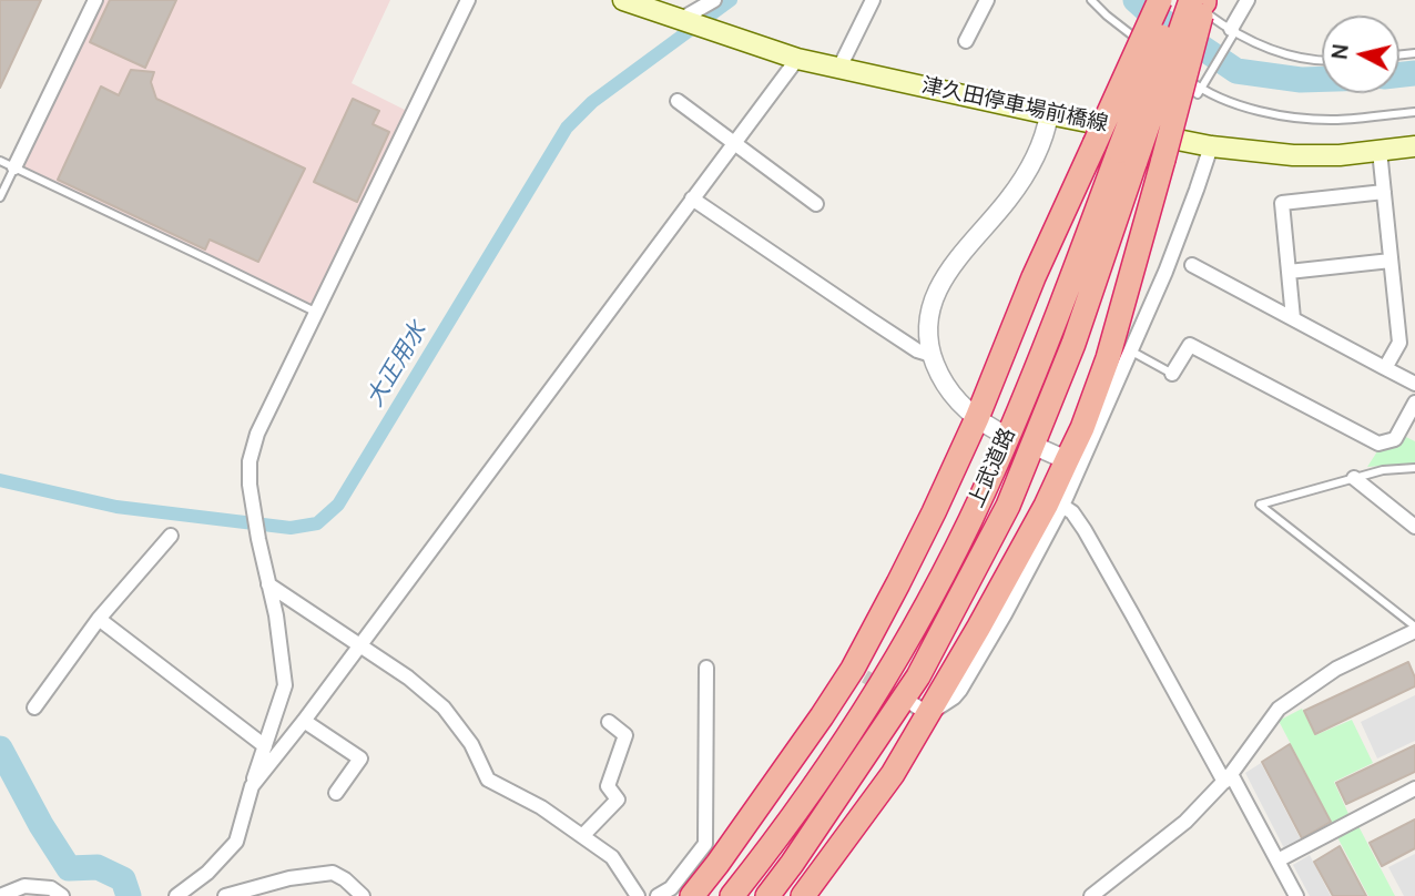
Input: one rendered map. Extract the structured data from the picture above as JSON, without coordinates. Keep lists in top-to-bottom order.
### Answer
{
  "streets": {
    "highway": ["上武道路"],
    "main road": ["津久田停車場前橋線"]
  },
  "water": ["大正用水"],
  "north": "left"
}
